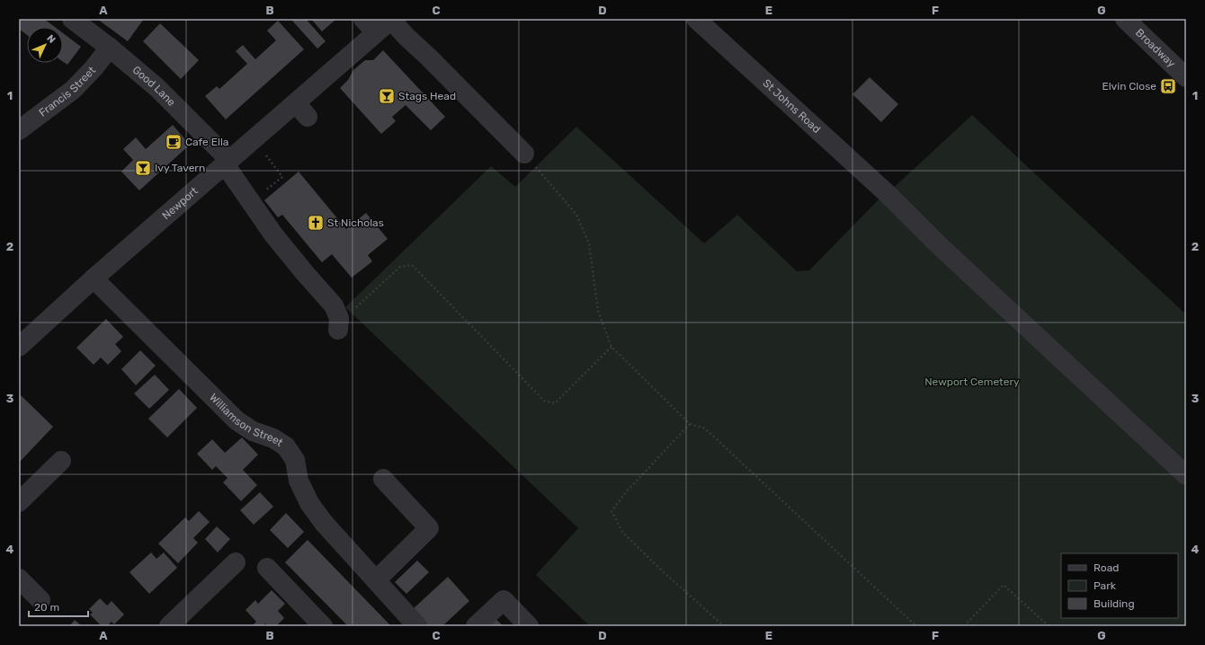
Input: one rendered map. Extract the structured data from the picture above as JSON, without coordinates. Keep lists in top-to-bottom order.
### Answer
{
  "streets": {
    "street": [
      "Broadway",
      "Good Lane",
      "Francis Street",
      "St Johns Road",
      "Newport",
      "Williamson Street"
    ]
  },
  "crossings": [
    ["Good Lane", "Francis Street"],
    ["Good Lane", "Newport"],
    ["Newport", "Williamson Street"]
  ],
  "parks": ["Newport Cemetery"],
  "places": {
    "bus stop": ["Elvin Close"],
    "bar": ["Stags Head", "Ivy Tavern"],
    "cafe": ["Cafe Ella"],
    "church": ["St Nicholas"]
  },
  "legend": ["Road", "Park", "Building"],
  "scale_bar": "20 m",
  "north": "top right",
  "grid": {
    "columns": [
      "A",
      "B",
      "C",
      "D",
      "E",
      "F",
      "G"
    ],
    "rows": [
      "1",
      "2",
      "3",
      "4"
    ]
  }
}
